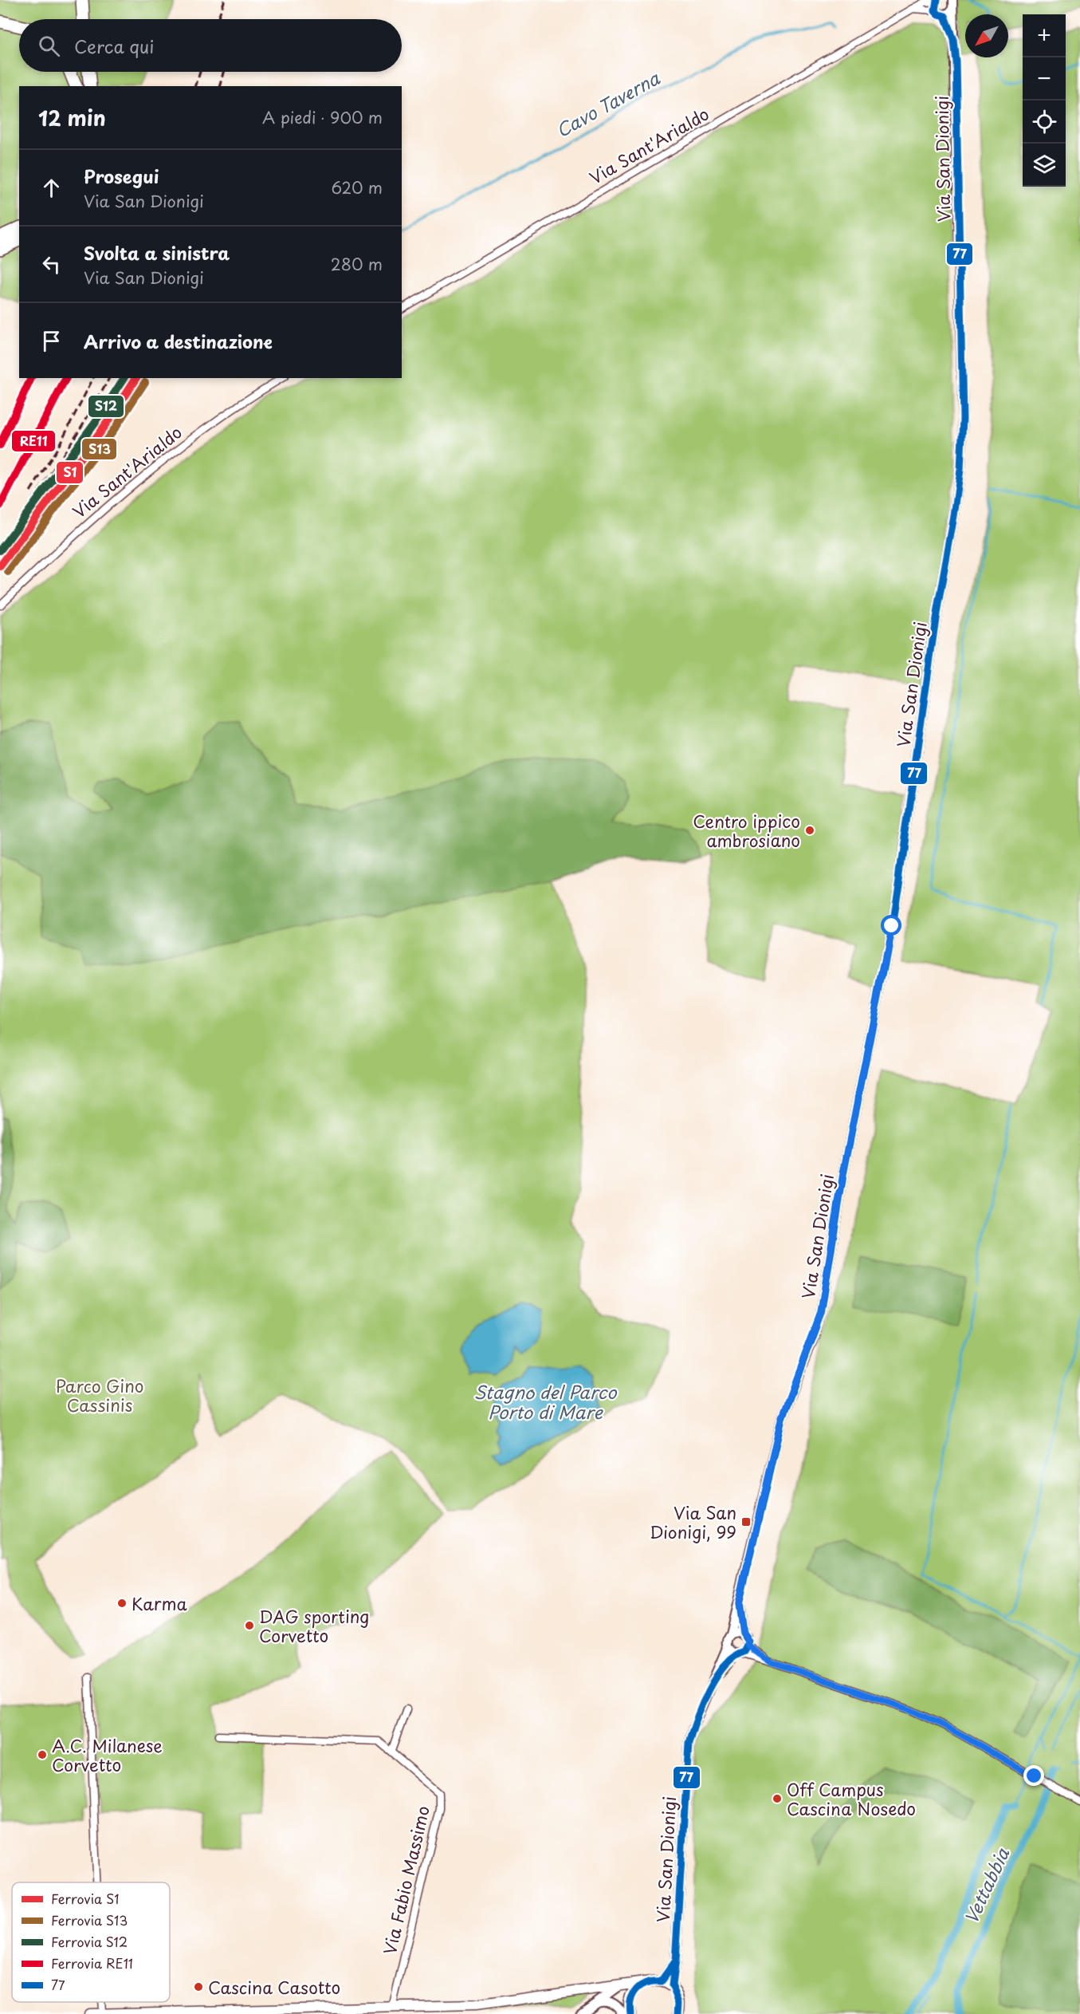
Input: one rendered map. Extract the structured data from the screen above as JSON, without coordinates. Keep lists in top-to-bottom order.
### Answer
{
  "streets": {
    "street": ["Via Sant'Arialdo", "Via San Dionigi", "Via Fabio Massimo"]
  },
  "crossings": [
    ["Via Sant'Arialdo", "Via San Dionigi"]
  ],
  "water": ["Cavo Taverna", "Stagno del Parco Porto di Mare", "Vettabbia"],
  "parks": ["Parco Gino Cassinis"],
  "places": {
    "other": [
      "Centro ippico ambrosiano",
      "Karma",
      "DAG sporting Corvetto",
      "A.C. Milanese Corvetto",
      "Off Campus Cascina Nosedo",
      "Cascina Casotto"
    ],
    "transit": ["Via San Dionigi, 99"]
  },
  "lines": [
    "transit line 77",
    "rail line S1",
    "rail line S12",
    "rail line RE11",
    "rail line S13"
  ],
  "legend": [
    "Ferrovia S1",
    "Ferrovia S13",
    "Ferrovia S12",
    "Ferrovia RE11",
    "77"
  ],
  "north": "bottom left",
  "page": {
    "map_buttons": ["+", "−"],
    "search": "Cerca qui",
    "heading": ["12 min", "A piedi · 900 m"],
    "list": [
      ["Prosegui", "Via San Dionigi", "620 m"],
      ["Svolta a sinistra", "Via San Dionigi", "280 m"],
      "Arrivo a destinazione"
    ]
  }
}
